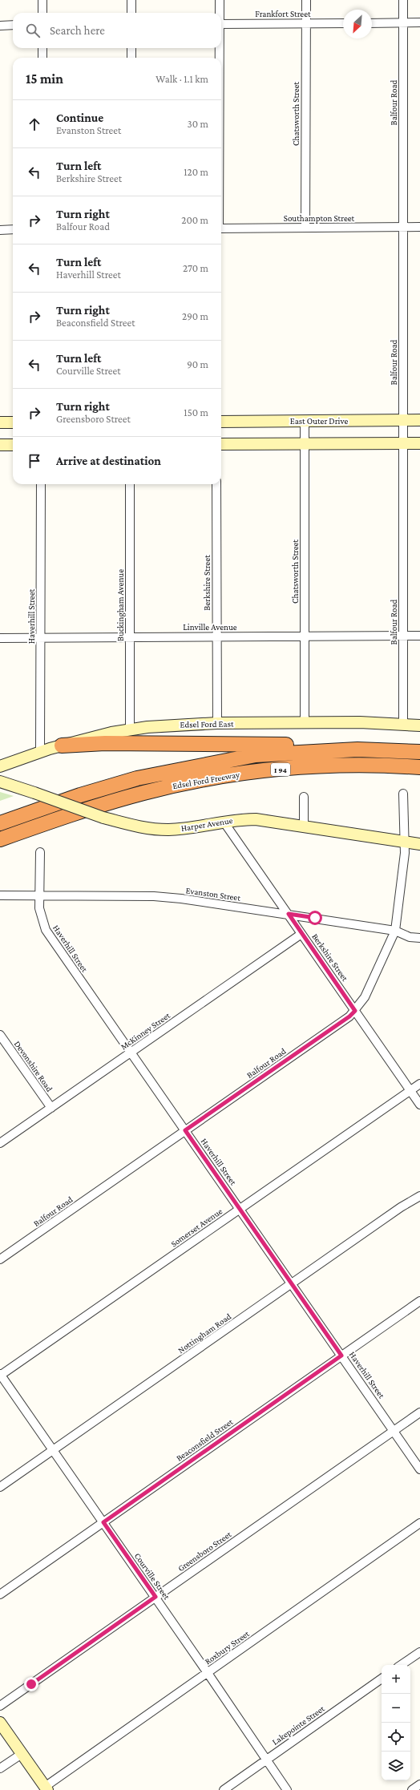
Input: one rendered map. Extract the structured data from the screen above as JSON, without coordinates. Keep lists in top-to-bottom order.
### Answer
{
  "streets": {
    "highway": ["I 94", "Edsel Ford Freeway"],
    "street": [
      "Frankfort Street",
      "Balfour Road",
      "Chatsworth Street",
      "Southampton Street",
      "East Outer Drive",
      "Berkshire Street",
      "Buckingham Avenue",
      "Haverhill Street",
      "Linville Avenue",
      "Edsel Ford East",
      "Harper Avenue",
      "Evanston Street",
      "McKinney Street",
      "Devonshire Road",
      "Somerset Avenue",
      "Nottingham Road",
      "Beaconsfield Street",
      "Greensboro Street",
      "Courville Street",
      "Roxbury Street",
      "Lakepointe Street"
    ]
  },
  "crossings": [
    ["Frankfort Street", "Chatsworth Street"],
    ["Balfour Road", "Southampton Street"],
    ["Balfour Road", "East Outer Drive"],
    ["Balfour Road", "Berkshire Street"],
    ["Balfour Road", "Haverhill Street"],
    ["Balfour Road", "Linville Avenue"],
    ["Balfour Road", "Edsel Ford East"],
    ["Balfour Road", "Harper Avenue"],
    ["Balfour Road", "Evanston Street"],
    ["Chatsworth Street", "Southampton Street"],
    ["Chatsworth Street", "East Outer Drive"],
    ["Chatsworth Street", "Linville Avenue"],
    ["Chatsworth Street", "Edsel Ford East"],
    ["Berkshire Street", "Linville Avenue"],
    ["Berkshire Street", "Edsel Ford East"],
    ["Berkshire Street", "Harper Avenue"],
    ["Berkshire Street", "Evanston Street"],
    ["Berkshire Street", "McKinney Street"],
    ["Berkshire Street", "Somerset Avenue"],
    ["Buckingham Avenue", "Linville Avenue"],
    ["Buckingham Avenue", "Edsel Ford East"],
    ["Haverhill Street", "Linville Avenue"],
    ["Haverhill Street", "Edsel Ford East"],
    ["Haverhill Street", "Evanston Street"],
    ["Haverhill Street", "McKinney Street"],
    ["Haverhill Street", "Somerset Avenue"],
    ["Haverhill Street", "Nottingham Road"],
    ["Haverhill Street", "Beaconsfield Street"],
    ["Haverhill Street", "Greensboro Street"],
    ["McKinney Street", "Devonshire Road"],
    ["Somerset Avenue", "Courville Street"],
    ["Nottingham Road", "Courville Street"],
    ["Beaconsfield Street", "Courville Street"],
    ["Greensboro Street", "Courville Street"],
    ["Courville Street", "Roxbury Street"],
    ["Courville Street", "Lakepointe Street"]
  ],
  "north": "bottom left",
  "page": {
    "search": "Search here",
    "heading": ["15 min", "Walk · 1.1 km"],
    "list": [
      ["Continue", "Evanston Street", "30 m"],
      ["Turn left", "Berkshire Street", "120 m"],
      ["Turn right", "Balfour Road", "200 m"],
      ["Turn left", "Haverhill Street", "270 m"],
      ["Turn right", "Beaconsfield Street", "290 m"],
      ["Turn left", "Courville Street", "90 m"],
      ["Turn right", "Greensboro Street", "150 m"],
      "Arrive at destination"
    ],
    "map_buttons": ["+", "−"]
  }
}
